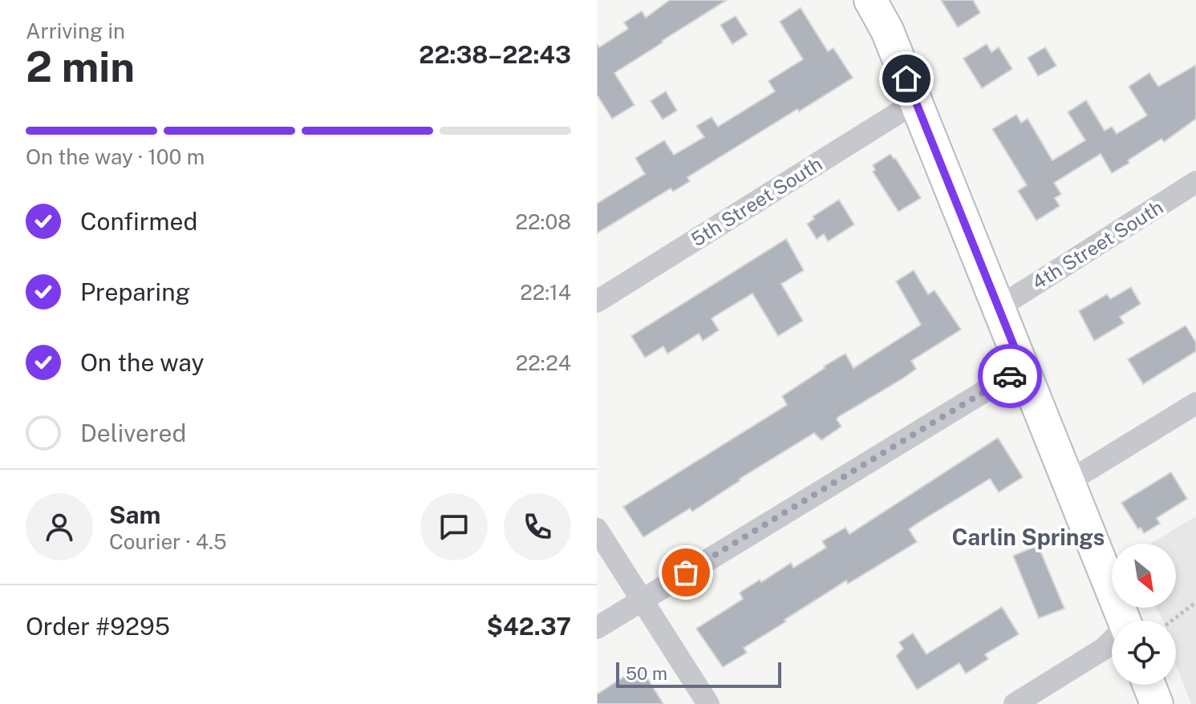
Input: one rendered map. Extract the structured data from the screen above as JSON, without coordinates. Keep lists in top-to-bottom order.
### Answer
{
  "streets": {
    "street": ["5th Street South", "4th Street South"]
  },
  "districts": ["Carlin Springs"],
  "scale_bar": "50 m",
  "north": "bottom right",
  "page": {
    "heading": ["2 min", "Arriving in", "22:38–22:43"],
    "panel": [
      "Sam",
      "Courier · 4.5",
      "Order #9295",
      "$42.37"
    ],
    "bar": "On the way · 100 m",
    "list": [
      ["Confirmed", "22:08"],
      ["Preparing", "22:14"],
      ["On the way", "22:24"],
      "Delivered"
    ],
    "scale": "50 m"
  }
}
